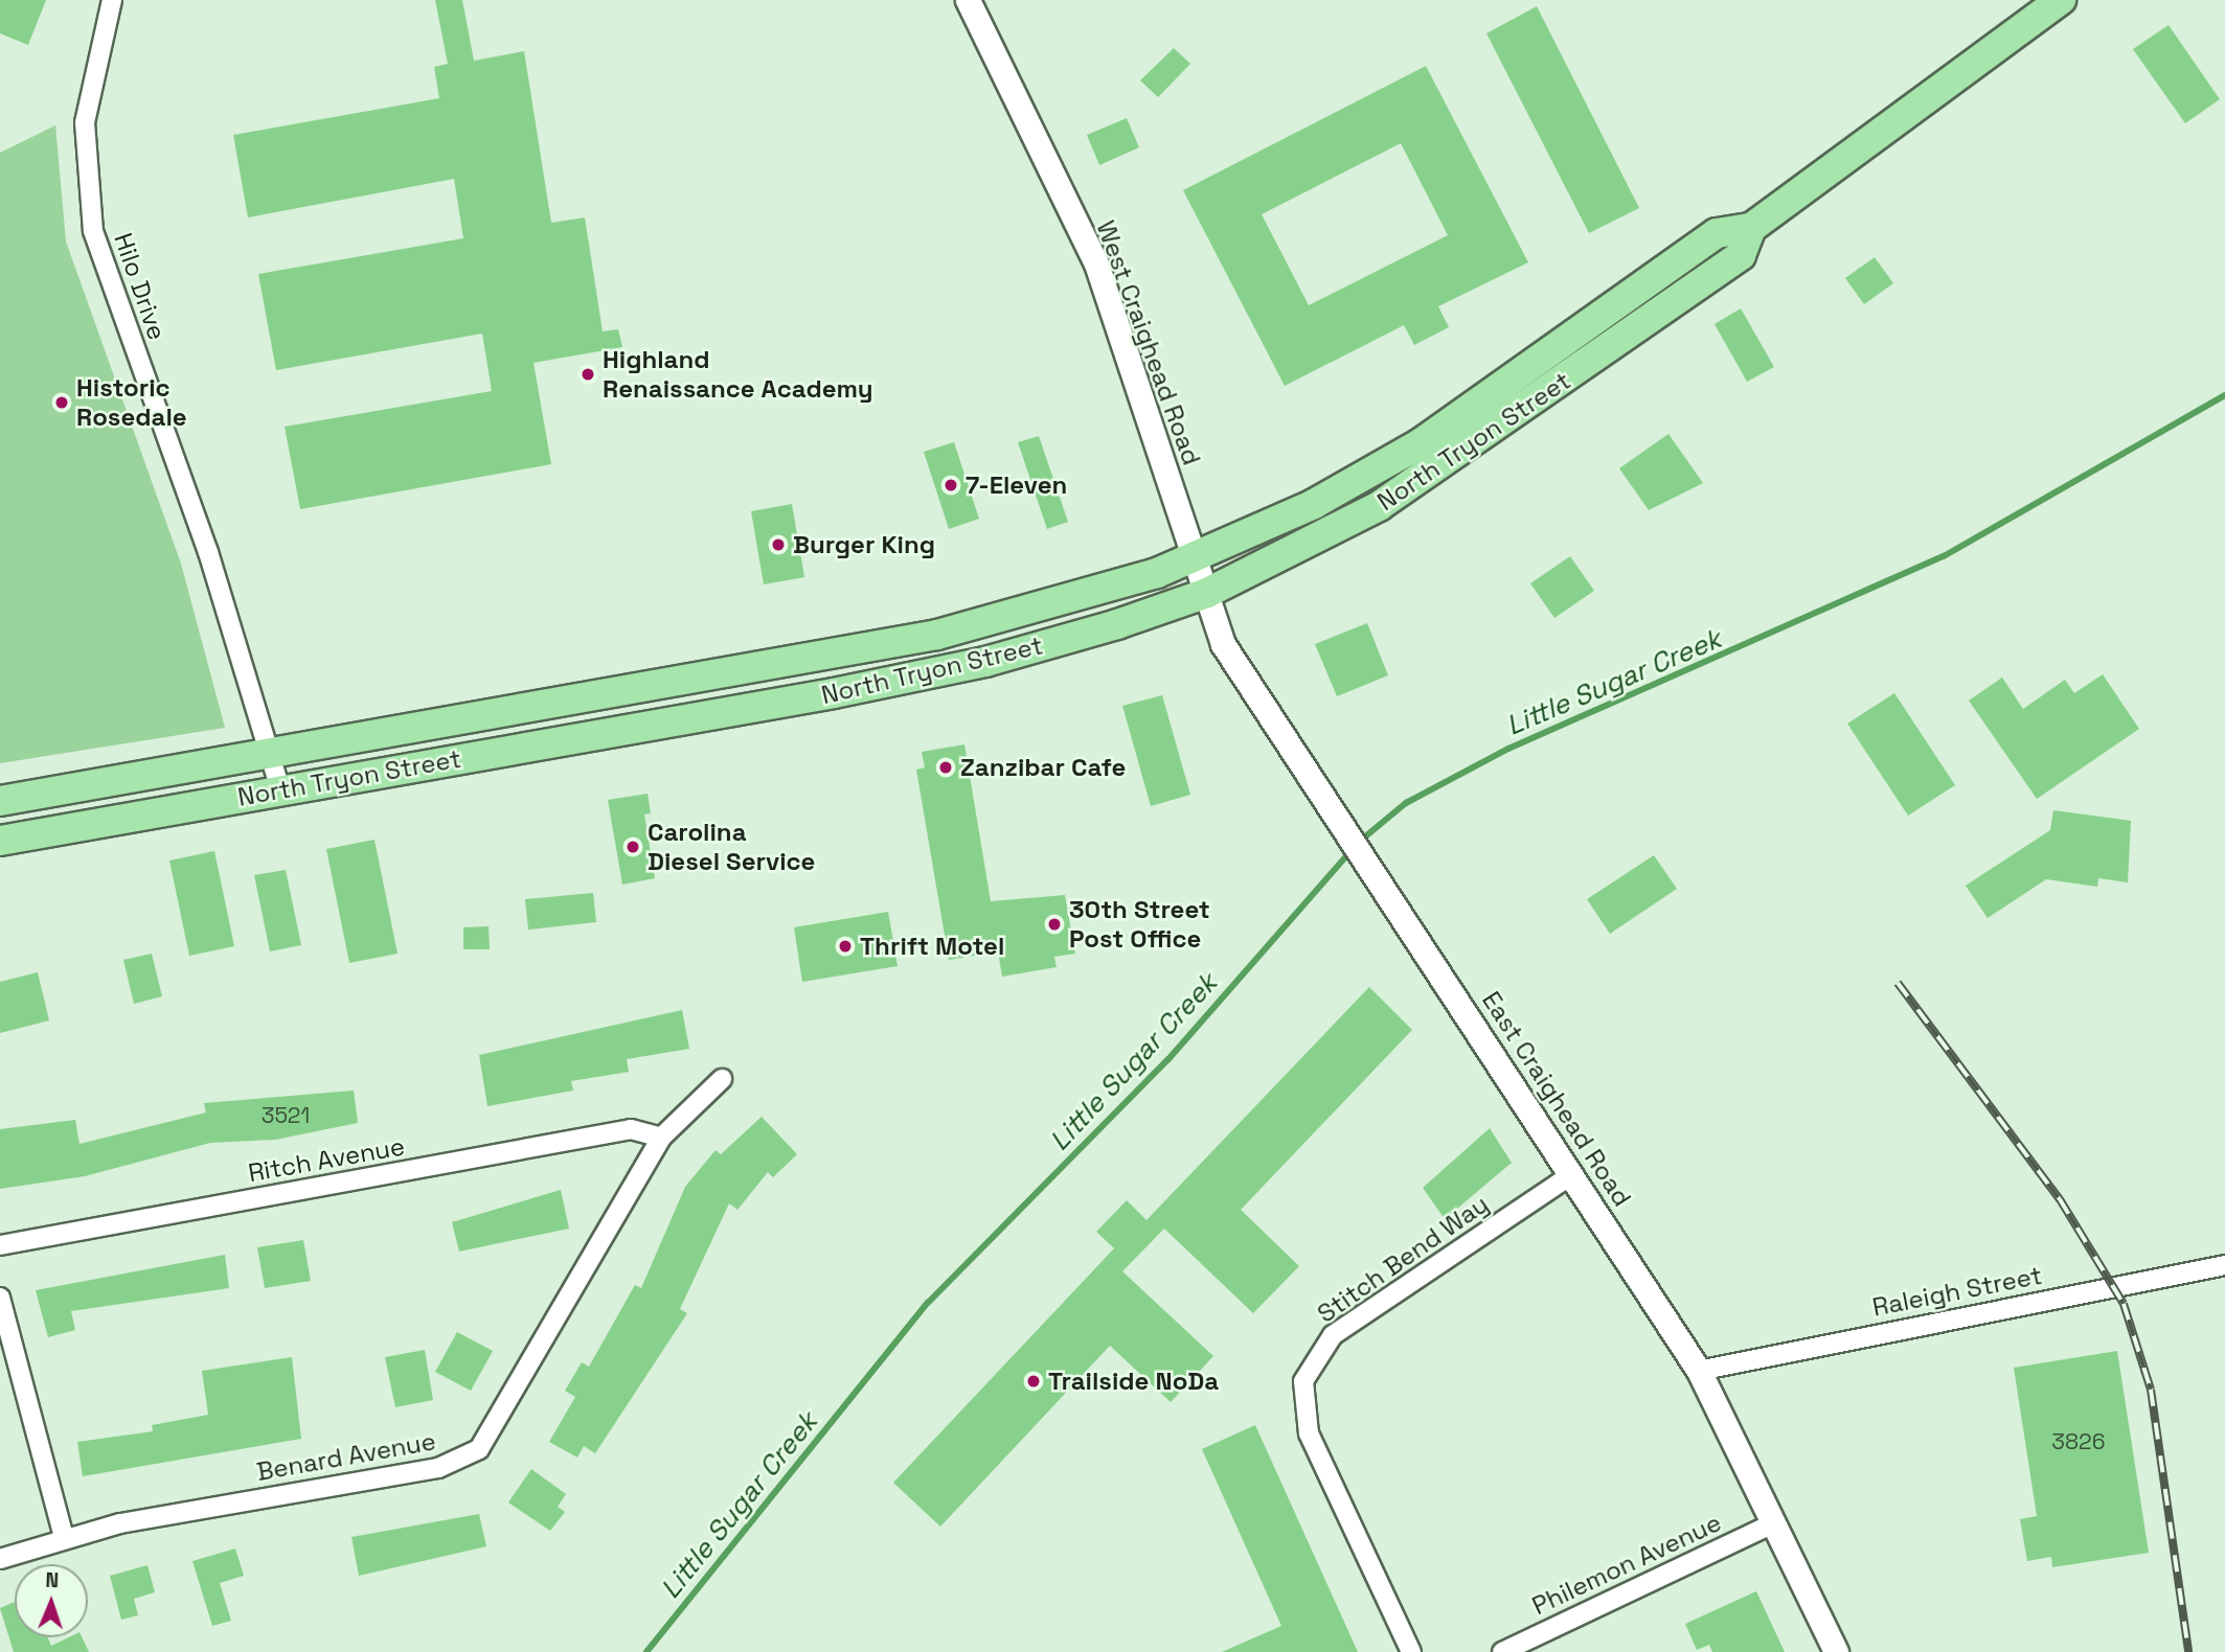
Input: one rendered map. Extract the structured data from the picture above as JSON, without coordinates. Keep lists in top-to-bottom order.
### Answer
{
  "streets": {
    "main road": ["North Tryon Street"],
    "street": [
      "Hilo Drive",
      "West Craighead Road",
      "East Craighead Road",
      "Ritch Avenue",
      "Stitch Bend Way",
      "Raleigh Street",
      "Benard Avenue",
      "Philemon Avenue"
    ]
  },
  "crossings": [
    ["Hilo Drive", "North Tryon Street"],
    ["West Craighead Road", "North Tryon Street"],
    ["West Craighead Road", "East Craighead Road"],
    ["North Tryon Street", "East Craighead Road"],
    ["East Craighead Road", "Stitch Bend Way"],
    ["East Craighead Road", "Raleigh Street"],
    ["East Craighead Road", "Philemon Avenue"],
    ["Ritch Avenue", "Benard Avenue"]
  ],
  "water": ["Little Sugar Creek"],
  "places": [
    "Highland Renaissance Academy",
    "Historic Rosedale",
    "7-Eleven",
    "Burger King",
    "Zanzibar Cafe",
    "Carolina Diesel Service",
    "30th Street Post Office",
    "Thrift Motel",
    "Trailside NoDa"
  ],
  "house_numbers": ["3521", "3826"],
  "north": "top"
}
